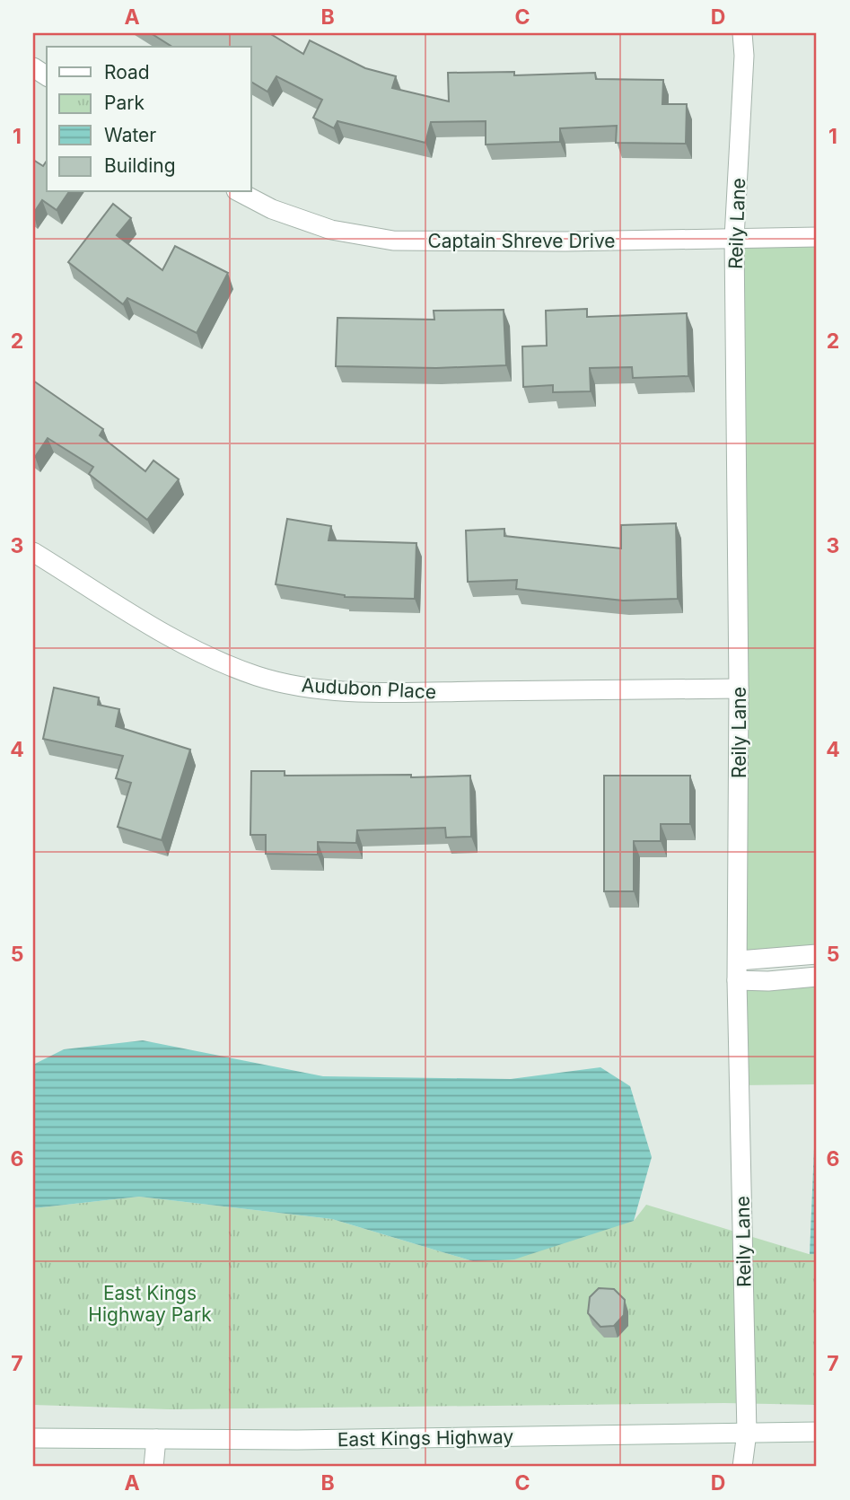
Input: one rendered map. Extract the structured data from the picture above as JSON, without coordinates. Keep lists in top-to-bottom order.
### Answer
{
  "streets": {
    "street": [
      "Reily Lane",
      "Captain Shreve Drive",
      "Audubon Place",
      "East Kings Highway"
    ]
  },
  "crossings": [
    ["Reily Lane", "Captain Shreve Drive"],
    ["Reily Lane", "Audubon Place"],
    ["Reily Lane", "East Kings Highway"]
  ],
  "parks": ["East Kings Highway Park"],
  "legend": [
    "Road",
    "Park",
    "Water",
    "Building"
  ],
  "grid": {
    "columns": [
      "A",
      "B",
      "C",
      "D"
    ],
    "rows": [
      "1",
      "2",
      "3",
      "4",
      "5",
      "6",
      "7"
    ]
  }
}
